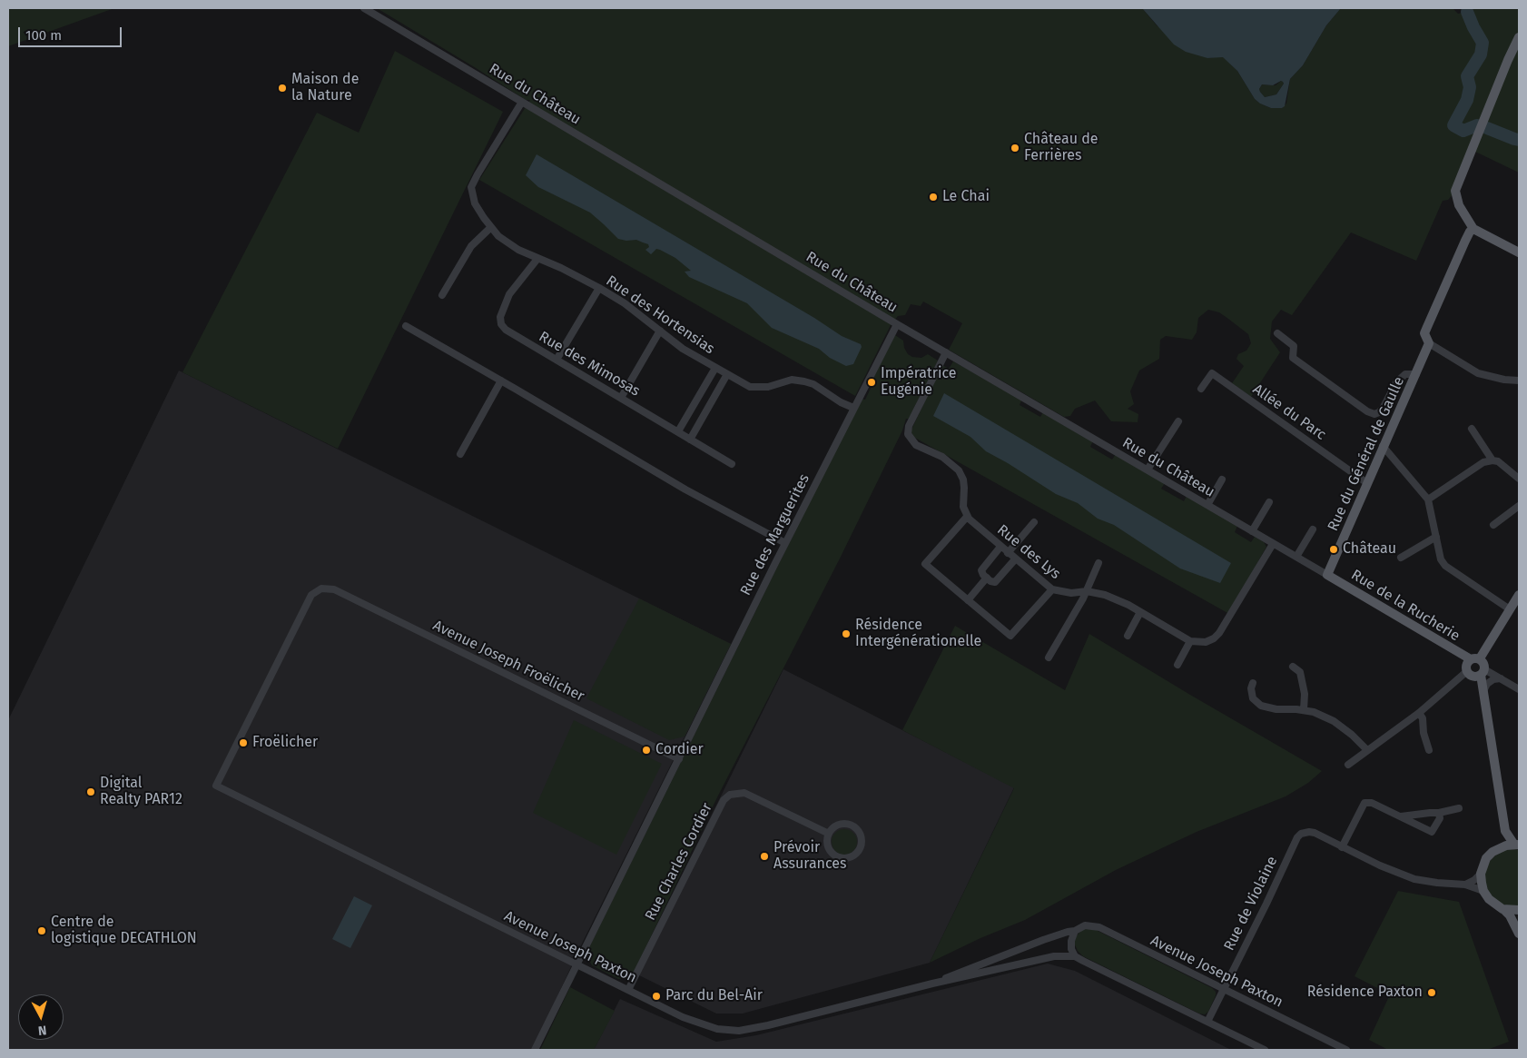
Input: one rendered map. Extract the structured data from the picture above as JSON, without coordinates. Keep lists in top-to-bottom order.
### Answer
{
  "streets": {
    "main road": ["Rue du Général de Gaulle", "Rue de la Rucherie"],
    "street": [
      "Rue du Château",
      "Rue des Hortensias",
      "Rue des Mimosas",
      "Allée du Parc",
      "Rue des Marguerites",
      "Rue des Lys",
      "Avenue Joseph Froëlicher",
      "Rue Charles Cordier",
      "Rue de Violaine",
      "Avenue Joseph Paxton"
    ]
  },
  "crossings": [
    ["Rue du Château", "Rue des Hortensias"],
    ["Rue du Château", "Rue du Général de Gaulle"],
    ["Rue du Château", "Rue des Marguerites"],
    ["Rue du Château", "Rue de la Rucherie"],
    ["Rue des Hortensias", "Rue des Mimosas"],
    ["Rue des Hortensias", "Rue des Marguerites"],
    ["Allée du Parc", "Rue du Général de Gaulle"],
    ["Rue du Général de Gaulle", "Rue de la Rucherie"],
    ["Rue des Marguerites", "Avenue Joseph Froëlicher"],
    ["Avenue Joseph Froëlicher", "Avenue Joseph Paxton"],
    ["Rue Charles Cordier", "Avenue Joseph Paxton"],
    ["Rue de Violaine", "Avenue Joseph Paxton"]
  ],
  "places": [
    "Maison de la Nature",
    "Château de Ferrières",
    "Le Chai",
    "Impératrice Eugénie",
    "Château",
    "Résidence Intergénérationelle",
    "Froëlicher",
    "Cordier",
    "Digital Realty PAR12",
    "Prévoir Assurances",
    "Centre de logistique DECATHLON",
    "Résidence Paxton",
    "Parc du Bel-Air"
  ],
  "scale_bar": "100 m",
  "north": "bottom"
}
